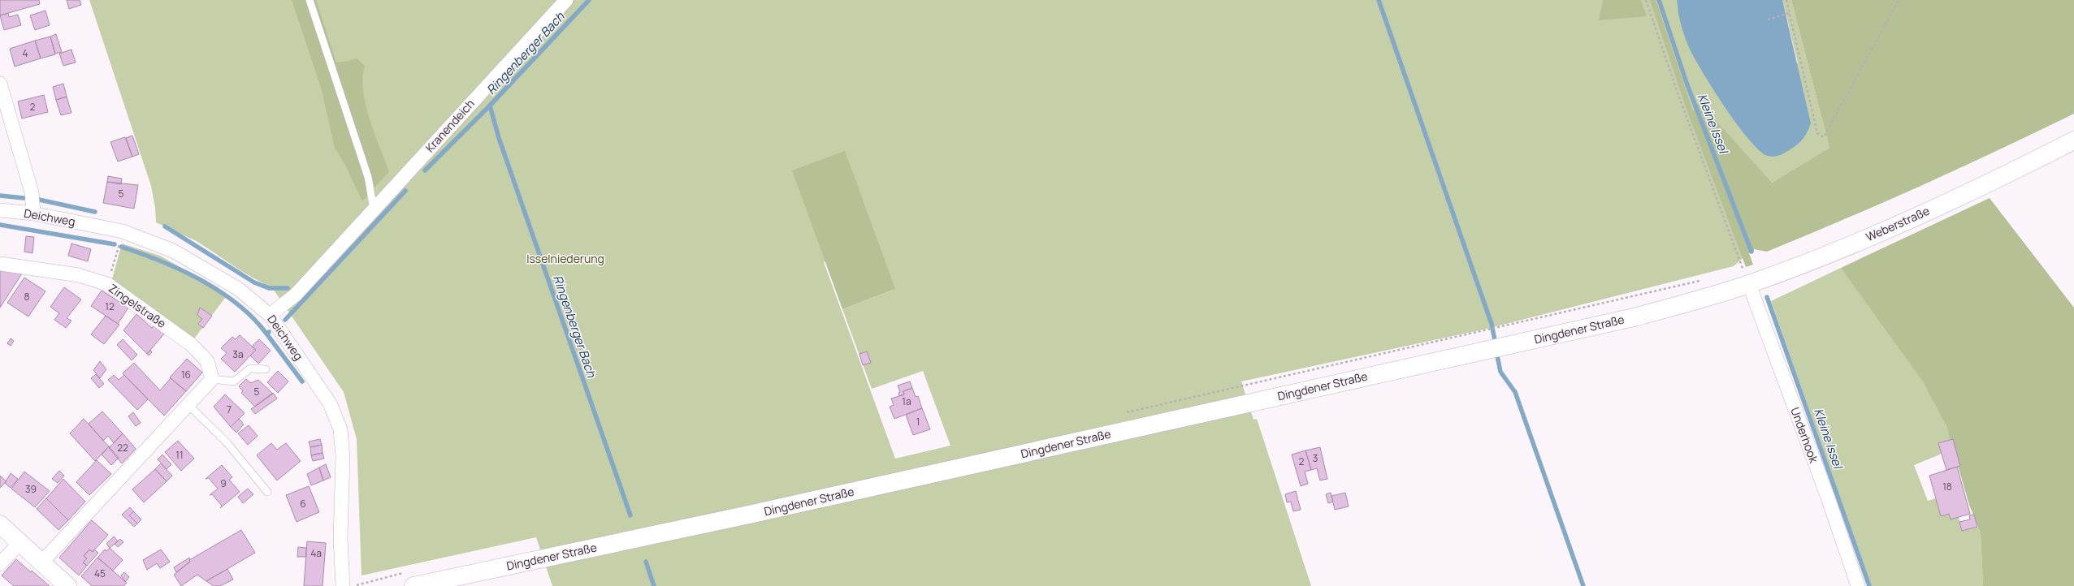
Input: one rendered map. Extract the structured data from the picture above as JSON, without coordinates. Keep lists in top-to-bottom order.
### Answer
{
  "streets": {
    "main road": ["Weberstraße", "Dingdener Straße"],
    "street": [
      "Kranendeich",
      "Deichweg",
      "Zingelstraße",
      "Underhook"
    ]
  },
  "crossings": [
    ["Kranendeich", "Deichweg"],
    ["Weberstraße", "Dingdener Straße"],
    ["Weberstraße", "Underhook"]
  ],
  "water": ["Ringenberger Bach", "Kleine Issel"],
  "parks": ["Isselniederung"],
  "house_numbers": [
    "4",
    "2",
    "5",
    "8",
    "12",
    "3a",
    "16",
    "5",
    "1a",
    "7",
    "1",
    "22",
    "11",
    "3",
    "2",
    "9",
    "18",
    "39",
    "6",
    "4a",
    "45"
  ]
}
